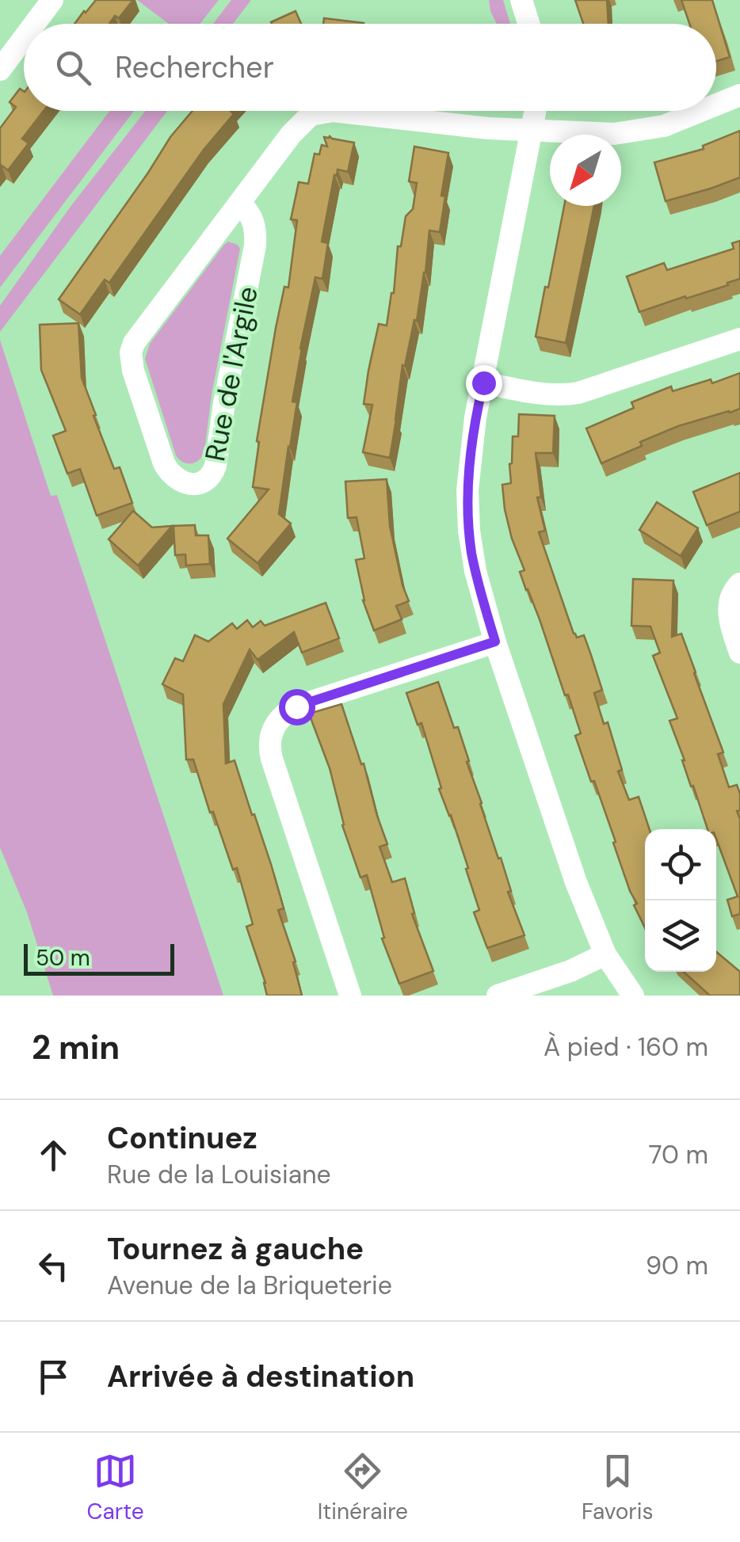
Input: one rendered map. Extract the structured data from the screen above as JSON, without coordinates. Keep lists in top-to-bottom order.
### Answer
{
  "streets": {
    "street": ["Rue de l'Argile"]
  },
  "scale_bar": "50 m",
  "north": "bottom left",
  "page": {
    "search": "Rechercher",
    "scale": "50 m",
    "heading": ["2 min", "À pied · 160 m"],
    "list": [
      ["Continuez", "Rue de la Louisiane", "70 m"],
      ["Tournez à gauche", "Avenue de la Briqueterie", "90 m"],
      "Arrivée à destination"
    ],
    "nav": ["Carte", "Itinéraire", "Favoris"]
  }
}
